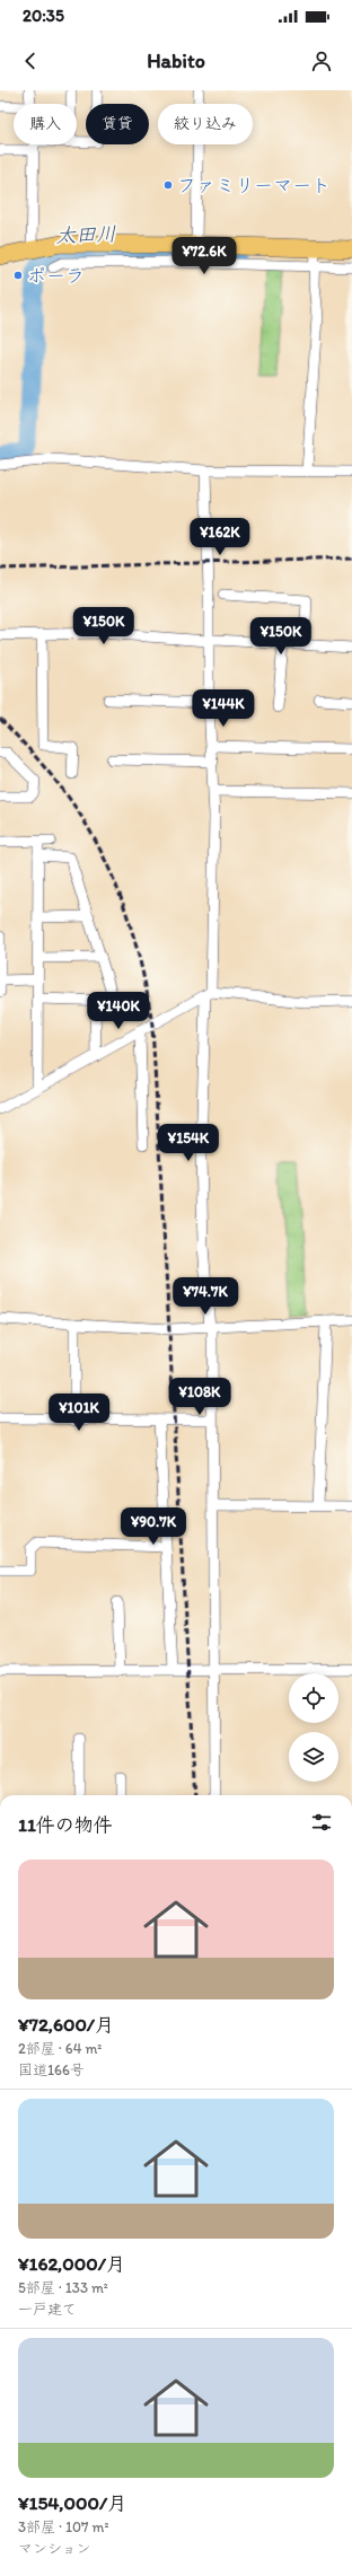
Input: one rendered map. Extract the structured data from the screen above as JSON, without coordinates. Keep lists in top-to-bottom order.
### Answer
{
  "water": ["太田川"],
  "places": ["ファミリーマート", "ポーラ"],
  "page": {
    "status": "20:35",
    "header": "Habito",
    "chip": ["購入", "賃貸", "絞り込み"],
    "price": [
      "¥72.6K",
      "¥162K",
      "¥150K",
      "¥150K",
      "¥144K",
      "¥140K",
      "¥154K",
      "¥74.7K",
      "¥108K",
      "¥101K",
      "¥90.7K"
    ],
    "heading": "11件の物件",
    "list": [
      {
        "name": "¥72,600/月",
        "note": "2部屋 · 64 m² · 国道166号"
      },
      {
        "name": "¥162,000/月",
        "note": "5部屋 · 133 m² · 一戸建て"
      },
      {
        "name": "¥154,000/月",
        "note": "3部屋 · 107 m² · マンション"
      }
    ]
  }
}
